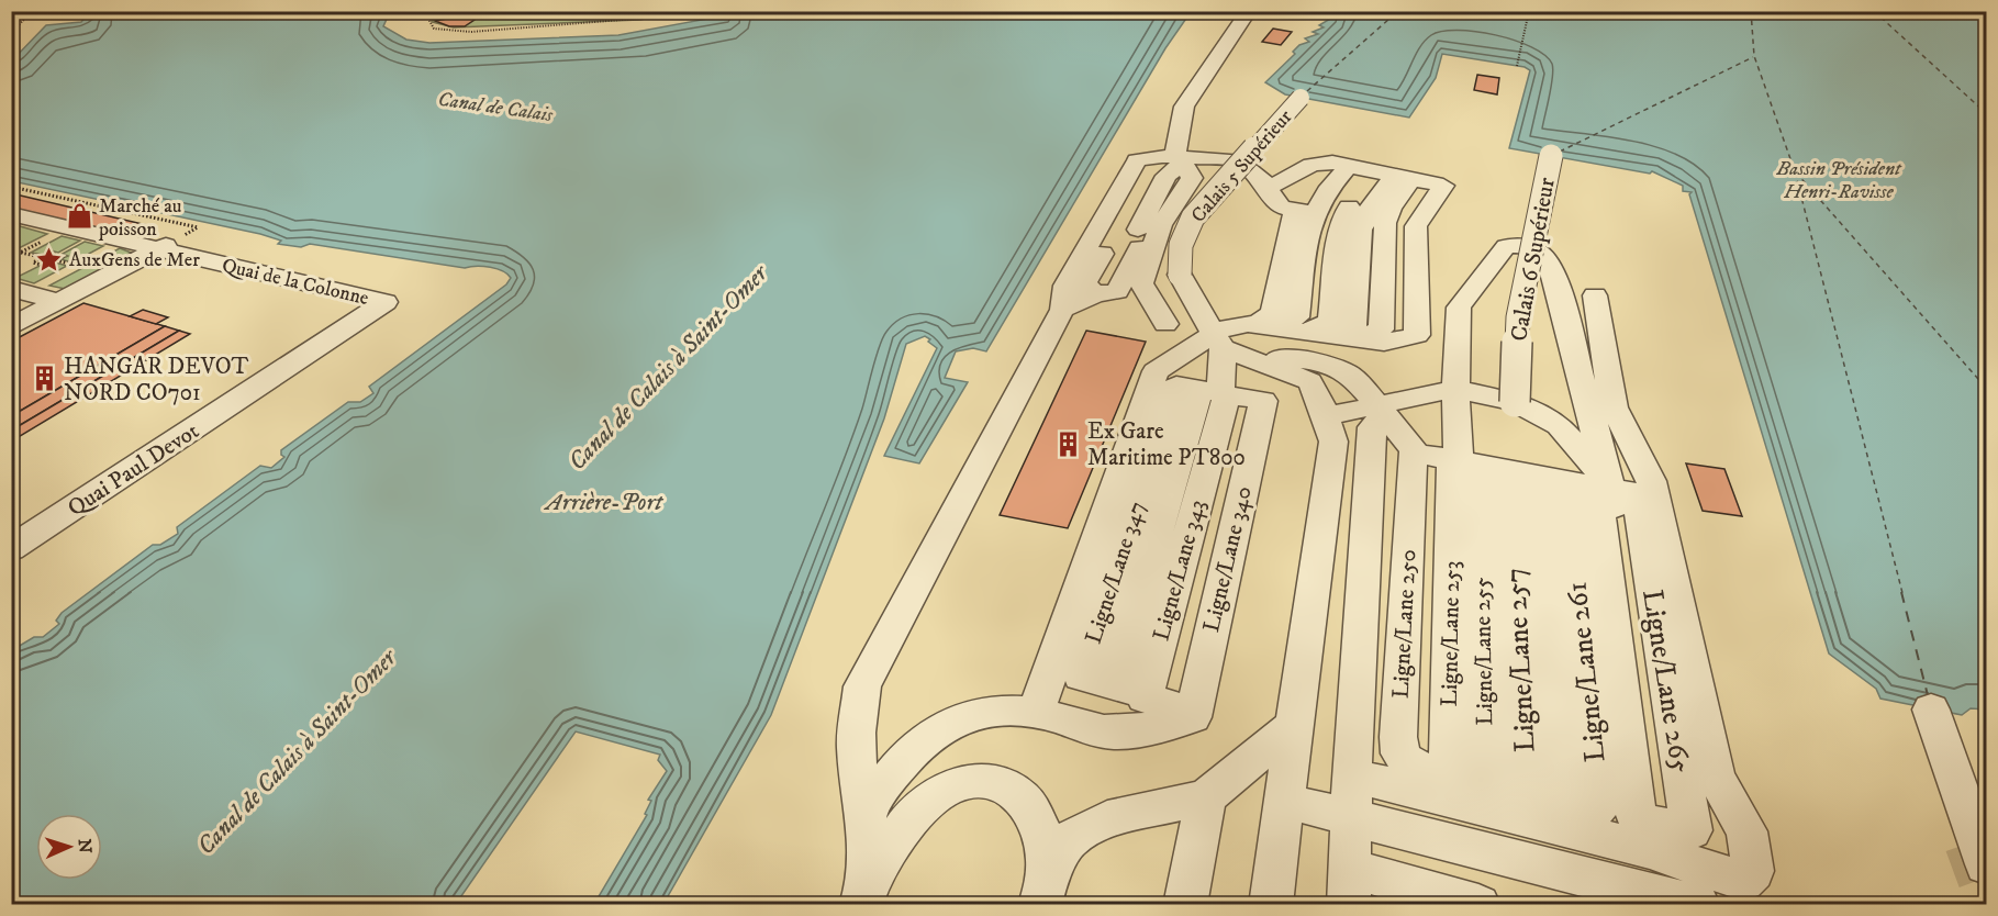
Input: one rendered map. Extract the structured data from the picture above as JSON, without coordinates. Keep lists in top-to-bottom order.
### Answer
{
  "streets": {
    "street": [
      "Calais 5 Supérieur",
      "Calais 6 Supérieur",
      "Quai de la Colonne",
      "Quai Paul Devot",
      "Ligne/Lane 340",
      "Ligne/Lane 343",
      "Ligne/Lane 347",
      "Ligne/Lane 250",
      "Ligne/Lane 253",
      "Ligne/Lane 257",
      "Ligne/Lane 261",
      "Ligne/Lane 265"
    ]
  },
  "crossings": [
    ["Quai de la Colonne", "Quai Paul Devot"],
    ["Ligne/Lane 340", "Ligne/Lane 343"],
    ["Ligne/Lane 340", "Ligne/Lane 347"],
    ["Ligne/Lane 343", "Ligne/Lane 347"],
    ["Ligne/Lane 250", "Ligne/Lane 253"],
    ["Ligne/Lane 250", "Ligne/Lane 257"],
    ["Ligne/Lane 250", "Ligne/Lane 261"],
    ["Ligne/Lane 250", "Ligne/Lane 265"],
    ["Ligne/Lane 253", "Ligne/Lane 257"],
    ["Ligne/Lane 253", "Ligne/Lane 261"],
    ["Ligne/Lane 253", "Ligne/Lane 265"],
    ["Ligne/Lane 257", "Ligne/Lane 261"],
    ["Ligne/Lane 257", "Ligne/Lane 265"],
    ["Ligne/Lane 261", "Ligne/Lane 265"]
  ],
  "water": [
    "Canal de Calais",
    "Bassin Président Henri-Ravisse",
    "Canal de Calais à Saint-Omer",
    "Arrière-Port"
  ],
  "places": {
    "shop": ["Marché au poisson"],
    "place": ["AuxGens de Mer"],
    "building": ["HANGAR DEVOT NORD CO701", "Ex Gare Maritime PT800"]
  },
  "north": "right"
}
